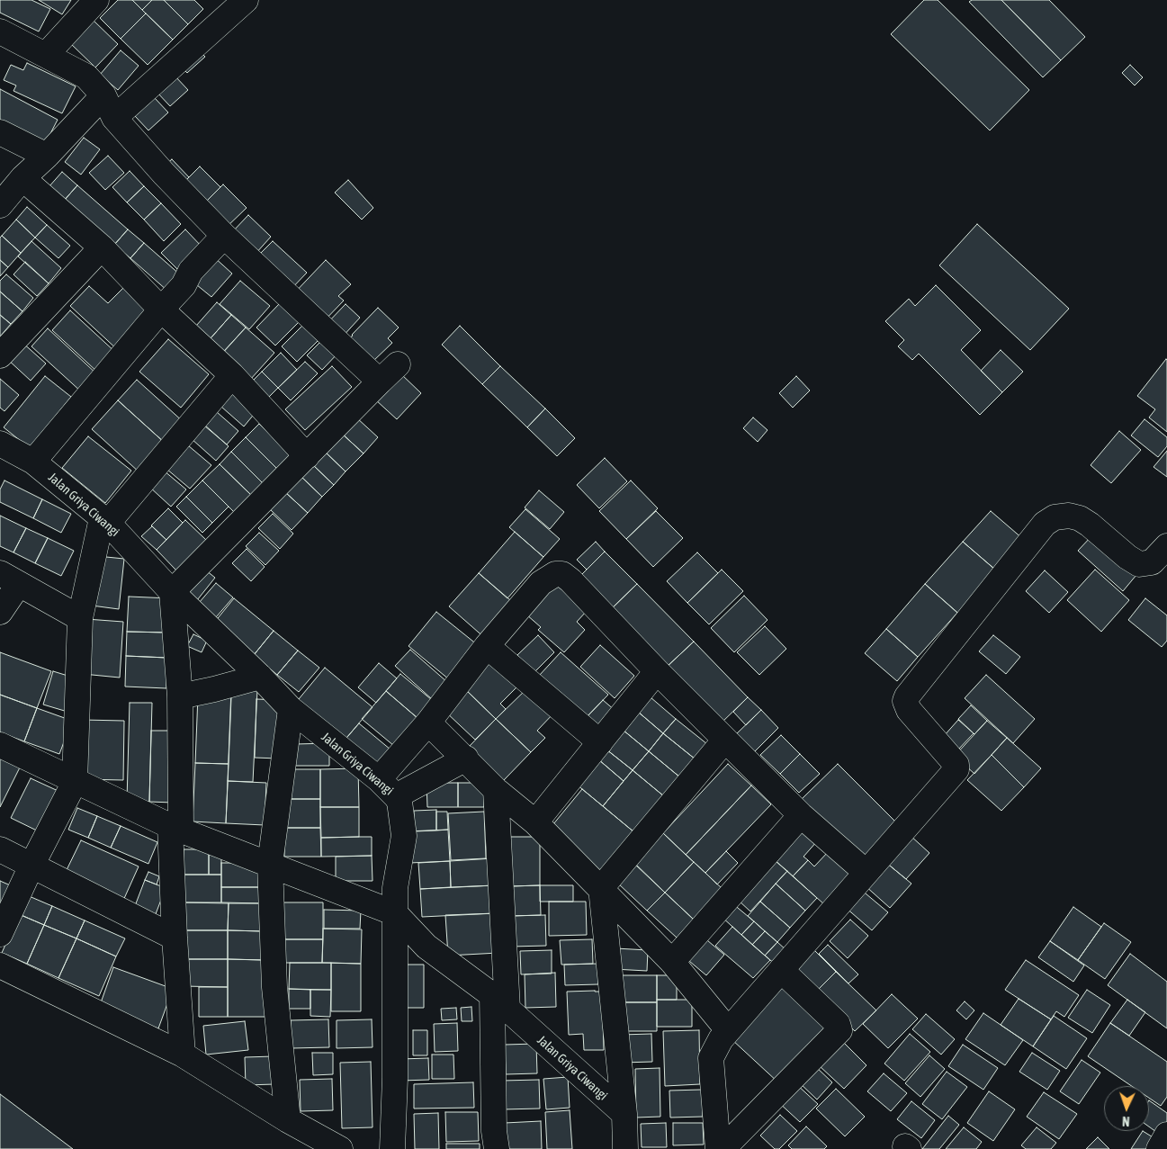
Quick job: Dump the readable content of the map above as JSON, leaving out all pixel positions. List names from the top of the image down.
{
  "streets": {
    "street": ["Jalan Griya Ciwangi"]
  },
  "north": "bottom"
}
